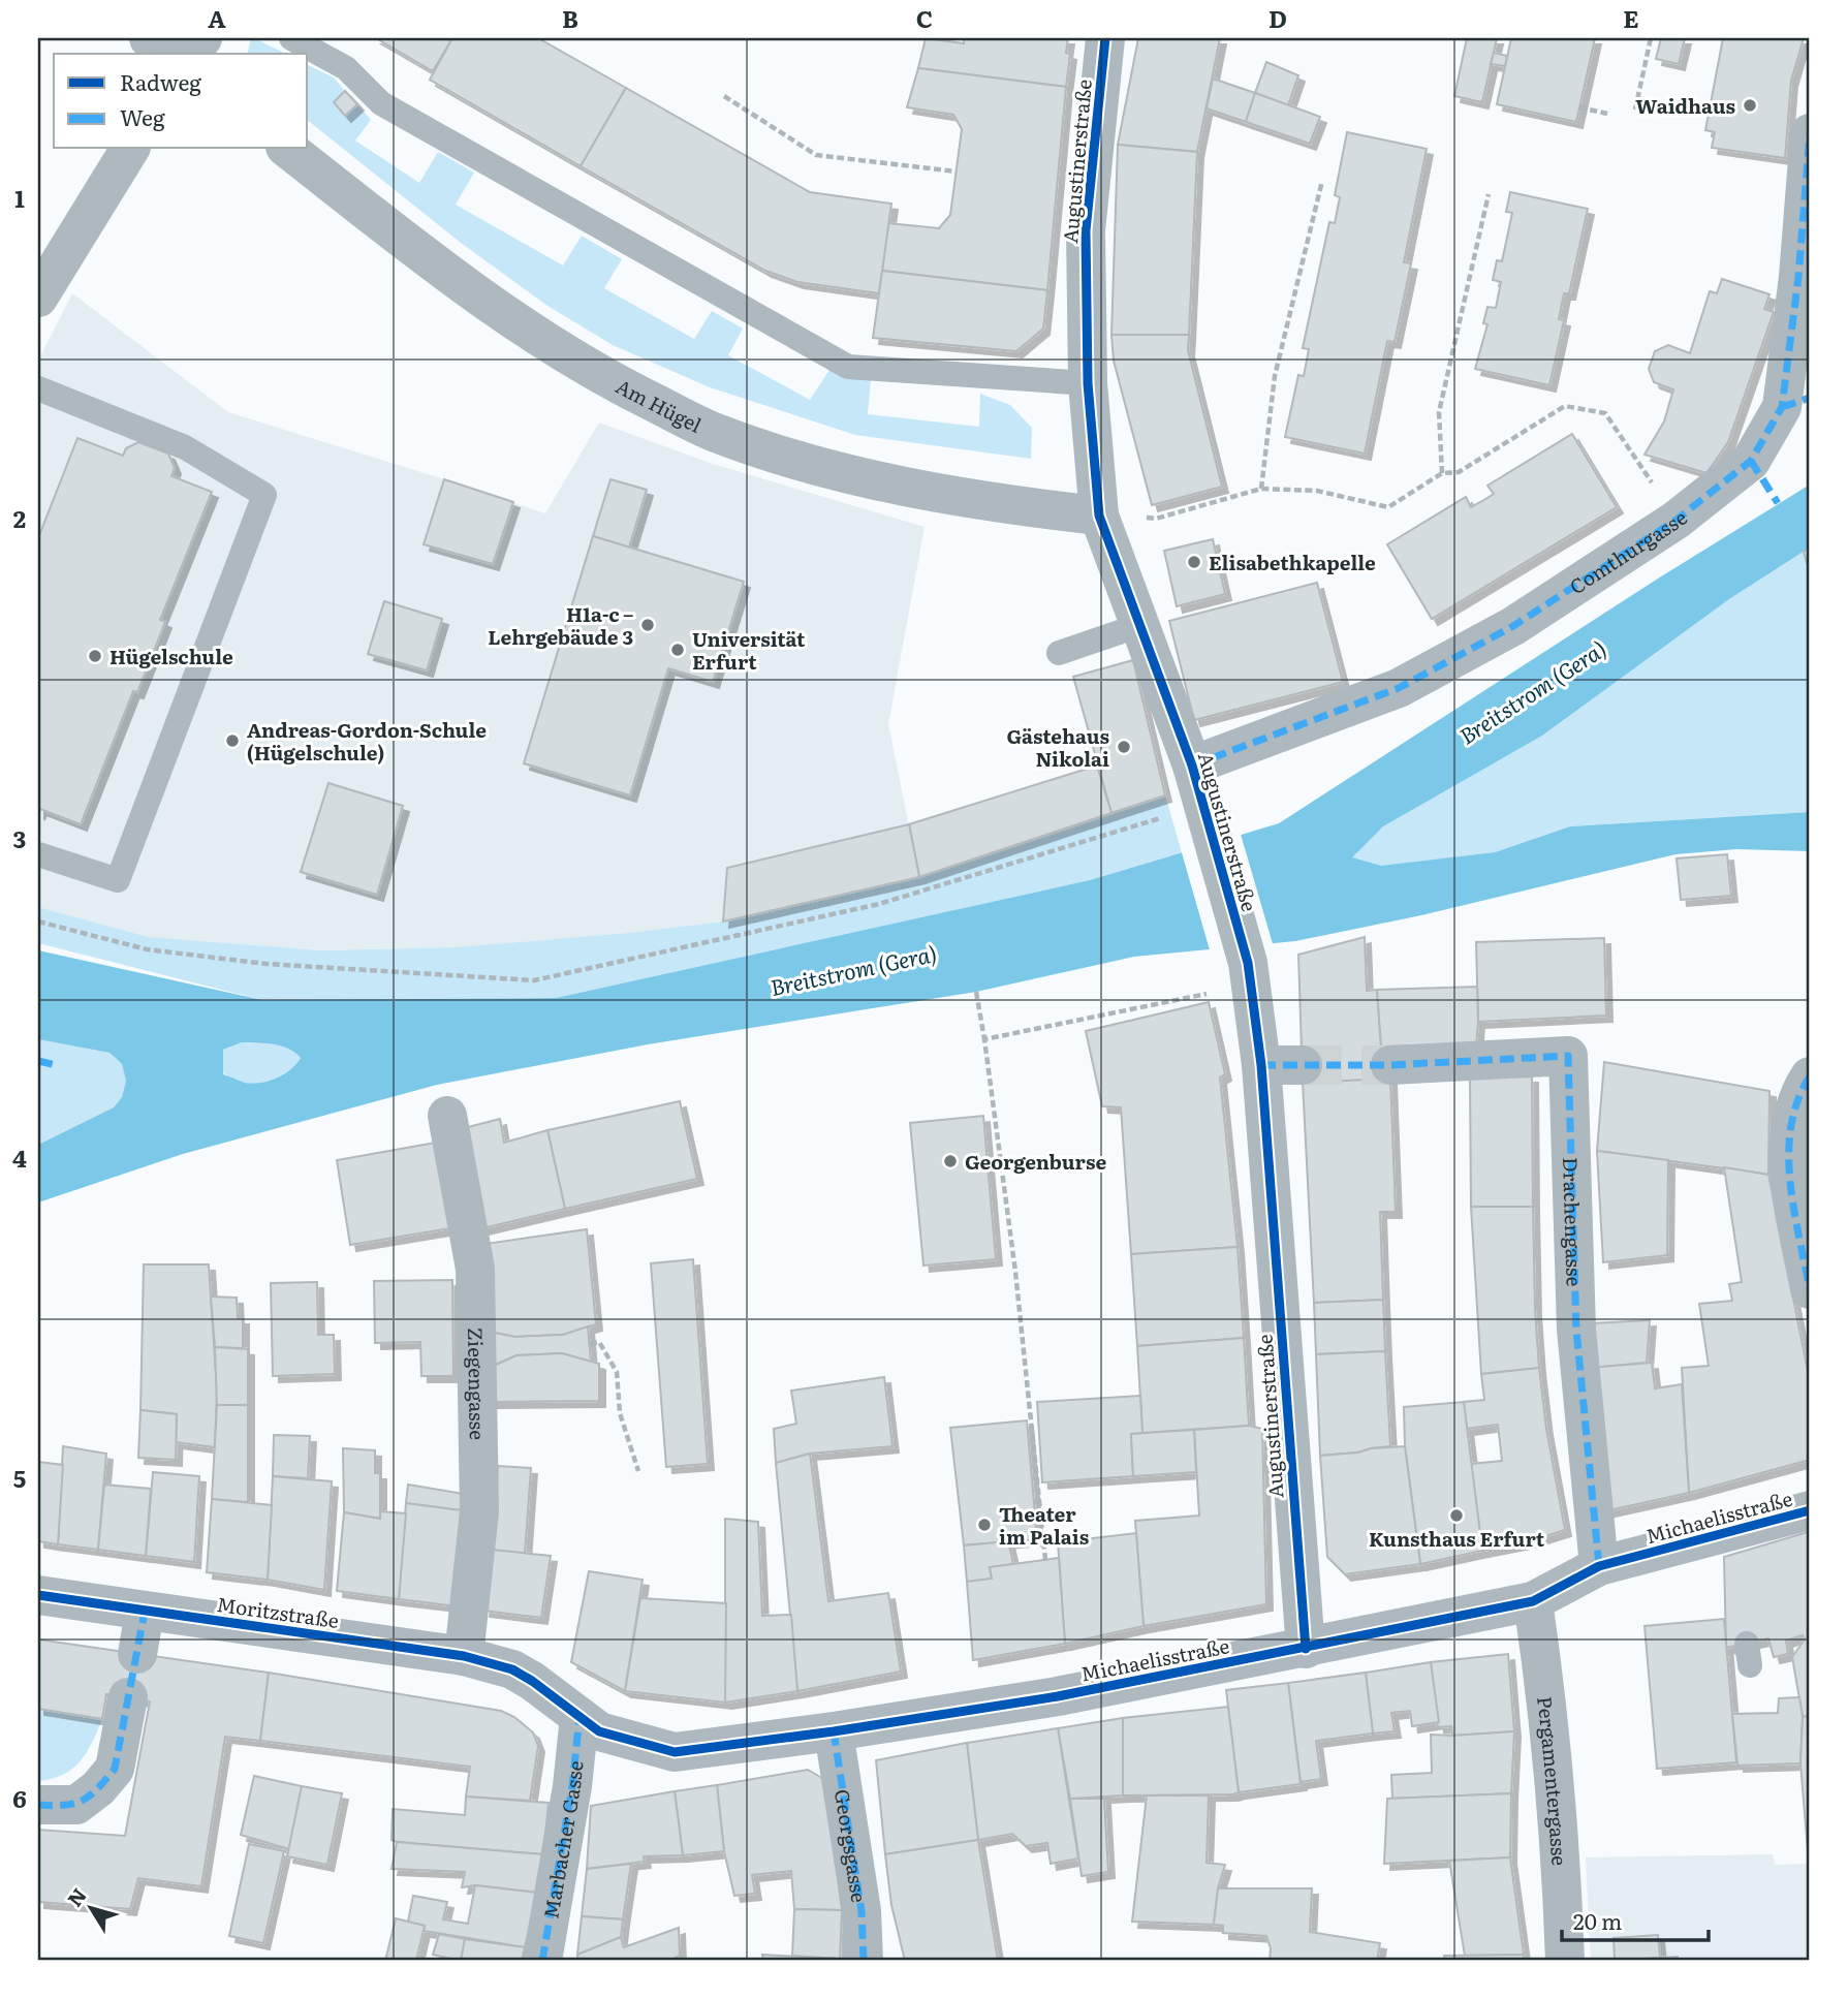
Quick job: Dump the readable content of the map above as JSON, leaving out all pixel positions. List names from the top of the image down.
{
  "streets": {
    "street": [
      "Augustinerstraße",
      "Am Hügel",
      "Comthurgasse",
      "Drachengasse",
      "Ziegengasse",
      "Michaelisstraße",
      "Moritzstraße",
      "Pergamentergasse",
      "Marbacher Gasse",
      "Georgsgasse"
    ]
  },
  "crossings": [
    ["Augustinerstraße", "Am Hügel"],
    ["Augustinerstraße", "Comthurgasse"],
    ["Augustinerstraße", "Michaelisstraße"],
    ["Drachengasse", "Michaelisstraße"],
    ["Ziegengasse", "Moritzstraße"],
    ["Michaelisstraße", "Moritzstraße"],
    ["Michaelisstraße", "Pergamentergasse"],
    ["Michaelisstraße", "Marbacher Gasse"],
    ["Michaelisstraße", "Georgsgasse"]
  ],
  "water": ["Breitstrom (Gera)"],
  "places": [
    "Waidhaus",
    "Elisabethkapelle",
    "H1a-c – Lehrgebäude 3",
    "Universität Erfurt",
    "Hügelschule",
    "Andreas-Gordon-Schule (Hügelschule)",
    "Gästehaus Nikolai",
    "Georgenburse",
    "Kunsthaus Erfurt",
    "Theater im Palais"
  ],
  "legend": ["Radweg", "Weg"],
  "scale_bar": "20 m",
  "north": "top left",
  "grid": {
    "columns": [
      "A",
      "B",
      "C",
      "D",
      "E"
    ],
    "rows": [
      "1",
      "2",
      "3",
      "4",
      "5",
      "6"
    ]
  }
}
